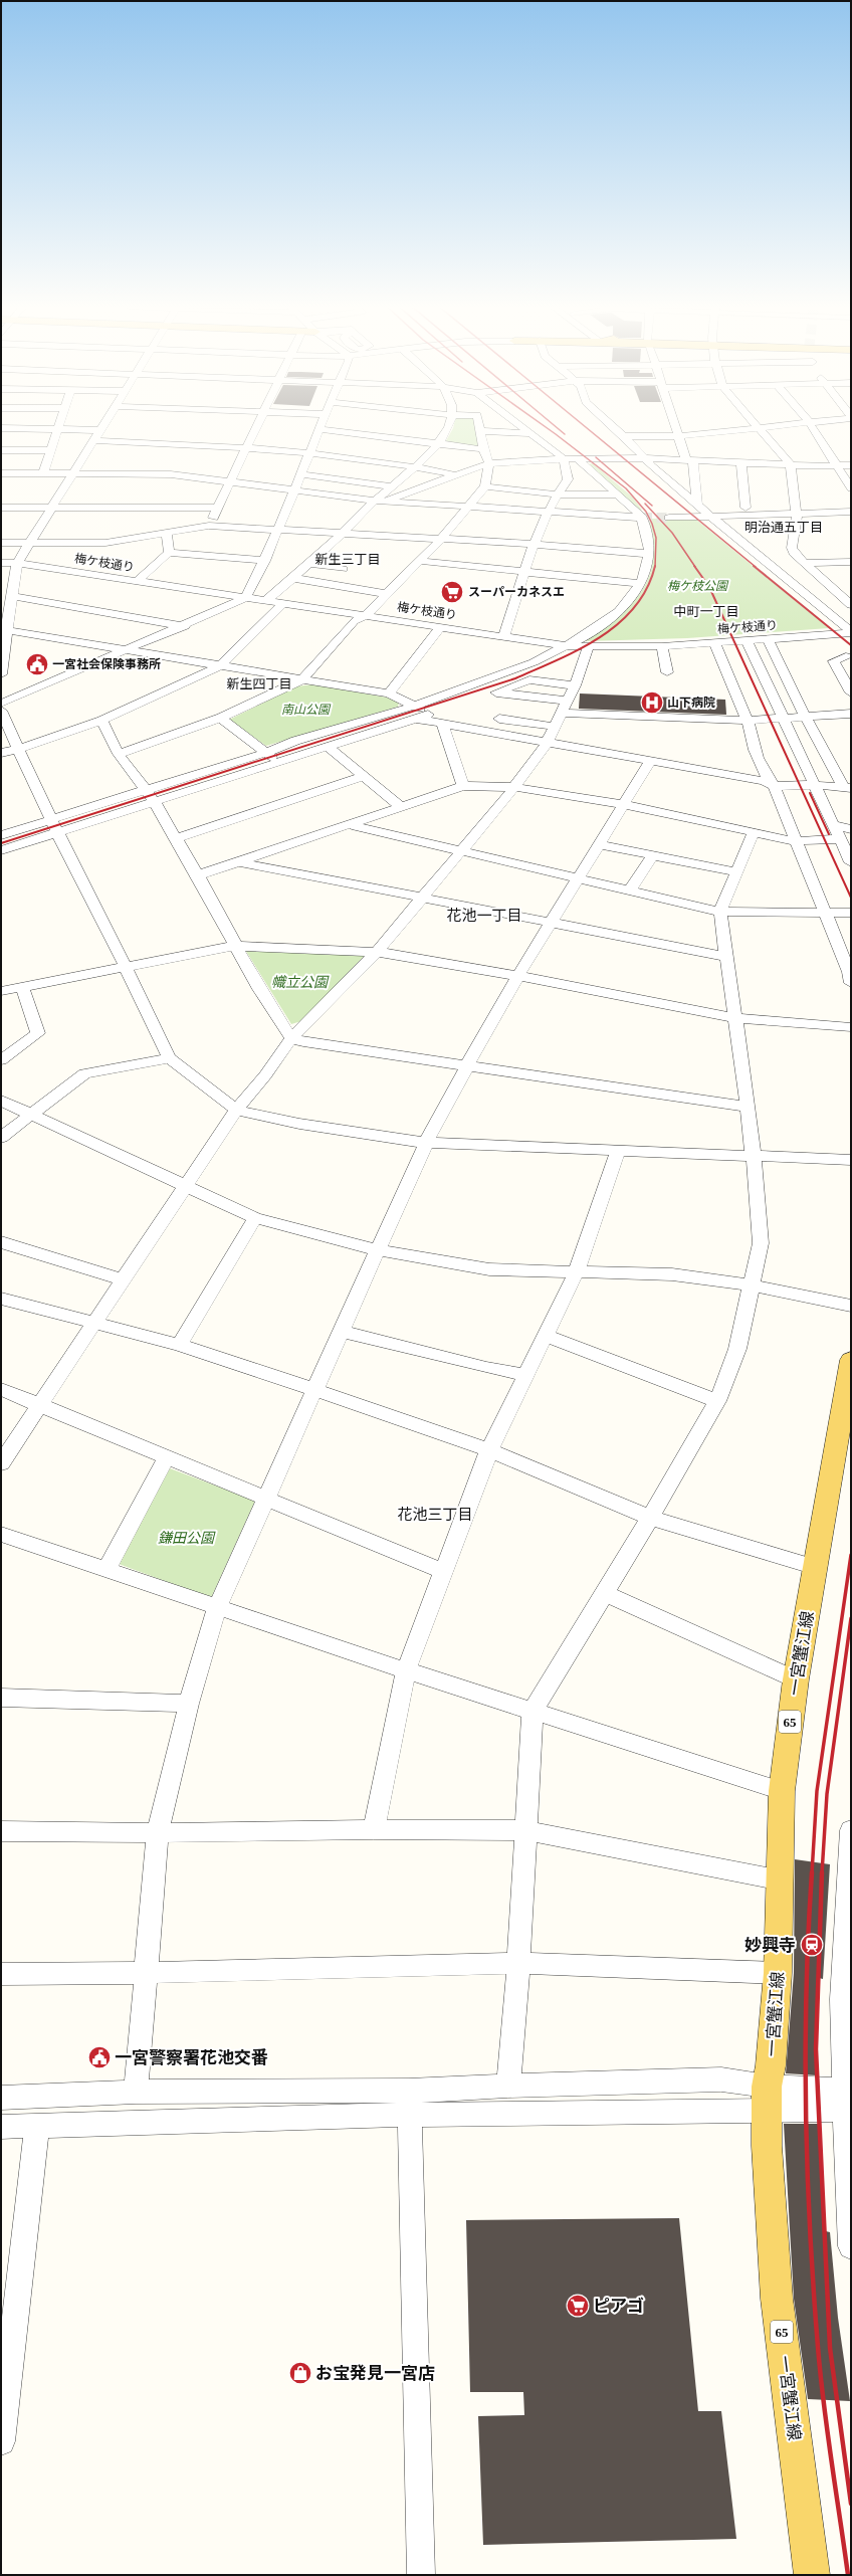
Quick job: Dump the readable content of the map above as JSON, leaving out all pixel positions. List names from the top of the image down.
{
  "streets": {
    "main road": ["一宮蟹江線", "65"],
    "street": ["梅ケ枝通り"]
  },
  "districts": [
    "明治通五丁目",
    "新生三丁目",
    "中町一丁目",
    "新生四丁目",
    "花池一丁目",
    "花池三丁目"
  ],
  "parks": [
    "梅ケ枝公園",
    "南山公園",
    "幟立公園",
    "鎌田公園"
  ],
  "places": {
    "supermarket": ["スーパーカネスエ", "ピアゴ"],
    "public building": ["一宮社会保険事務所", "一宮警察署花池交番"],
    "hospital": ["山下病院"],
    "station": ["妙興寺"],
    "shop": ["お宝発見一宮店"]
  }
}
